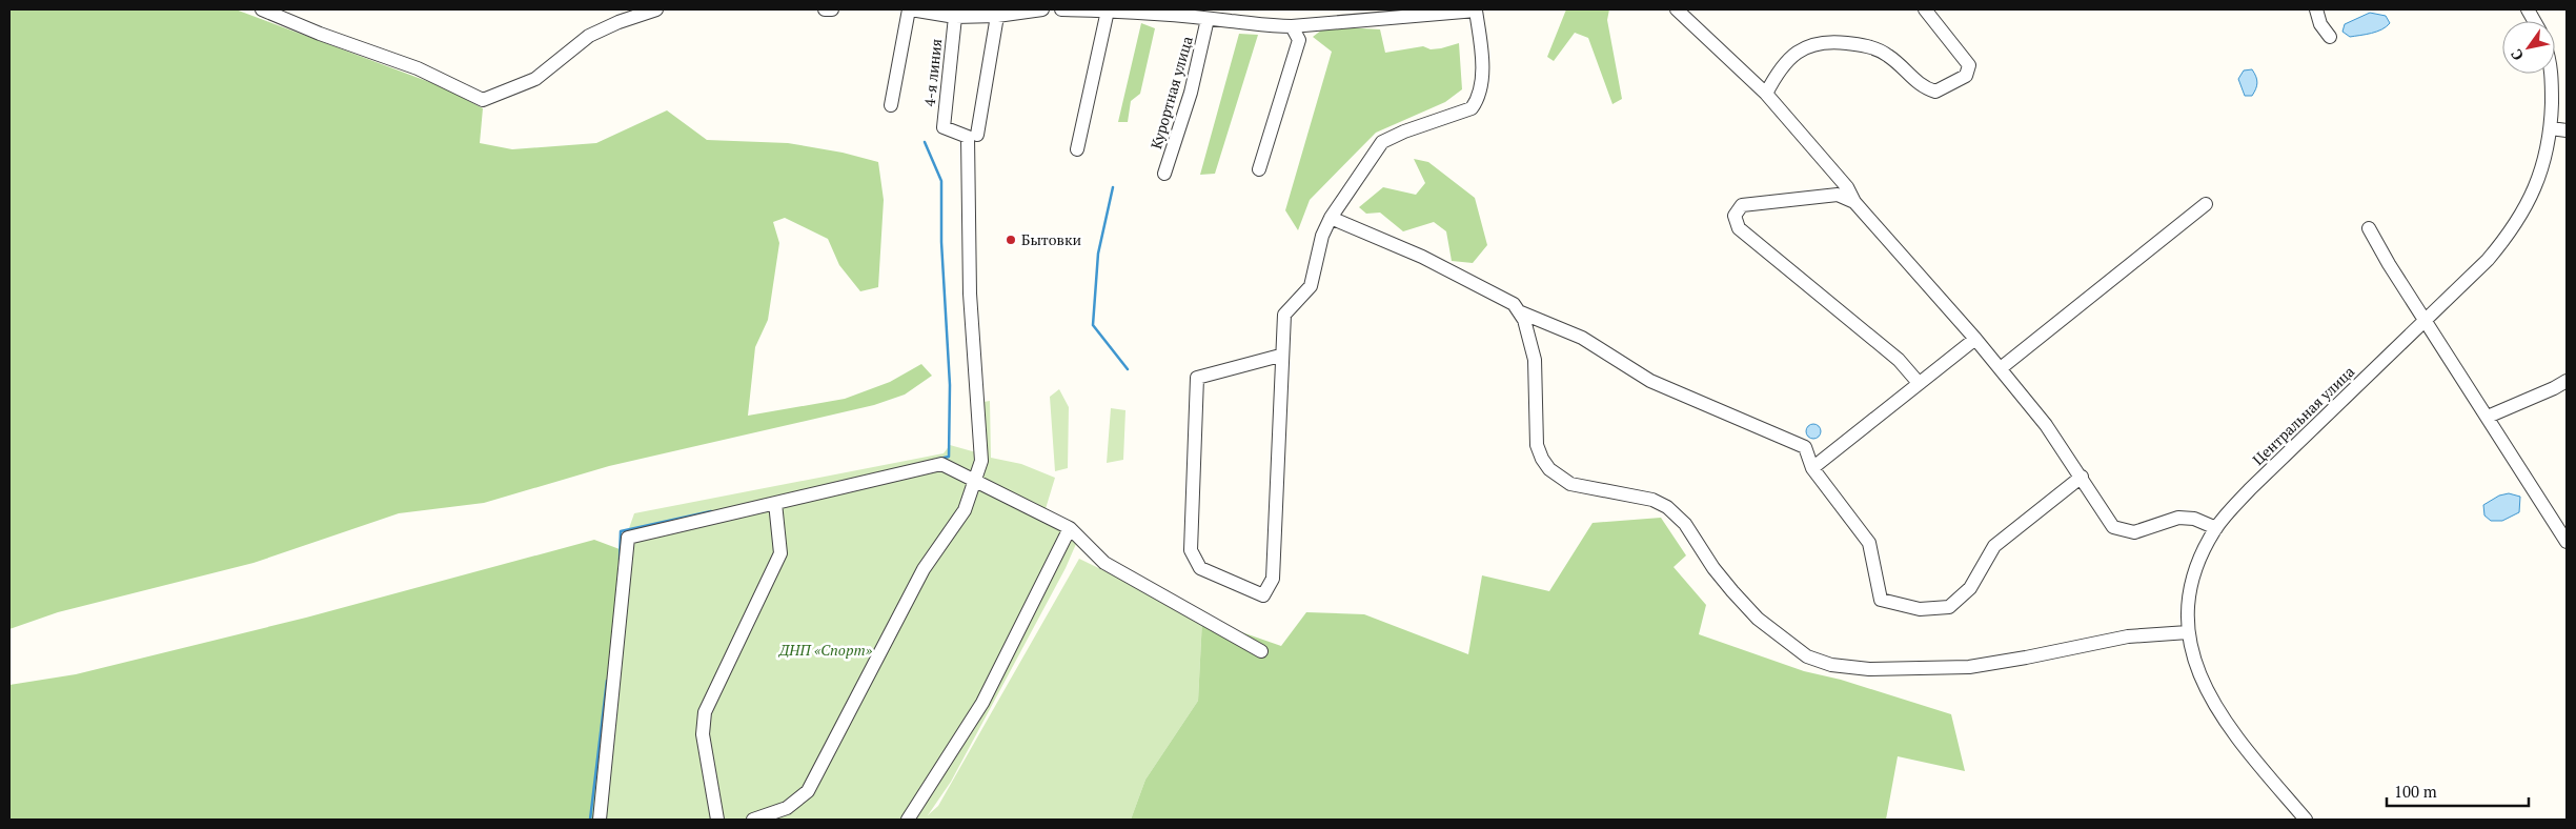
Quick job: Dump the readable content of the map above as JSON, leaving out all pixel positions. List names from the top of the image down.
{
  "streets": {
    "street": ["4-я линия", "Курортная улица", "Центральная улица"]
  },
  "parks": ["ДНП «Спорт»"],
  "places": ["Бытовки"],
  "scale_bar": "100 m",
  "north": "bottom left"
}
